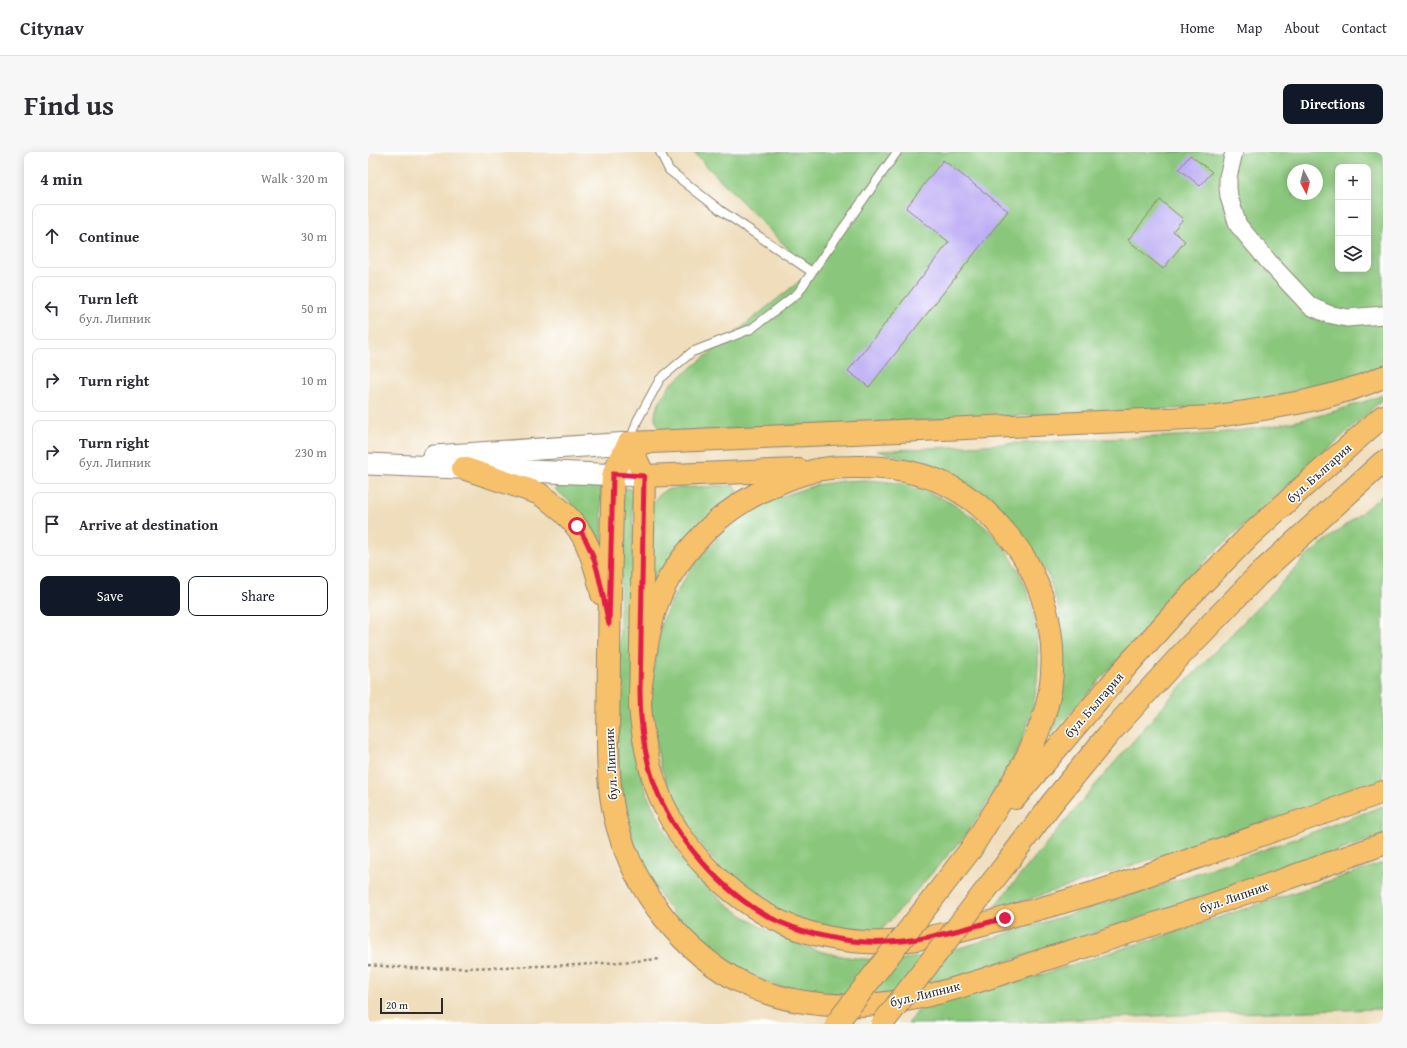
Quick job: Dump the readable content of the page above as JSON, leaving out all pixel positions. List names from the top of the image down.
{
  "streets": {
    "main road": ["бул. България", "бул. Липник"]
  },
  "scale_bar": "20 m",
  "north": "bottom",
  "page": {
    "header": "Citynav",
    "nav": [
      "Home",
      "Map",
      "About",
      "Contact"
    ],
    "title": "Find us",
    "buttons": [
      "Directions",
      ["Save", "Share"]
    ],
    "heading": ["4 min", "Walk · 320 m"],
    "map_buttons": ["+", "−"],
    "list": [
      ["Continue", "30 m"],
      ["Turn left", "бул. Липник", "50 m"],
      ["Turn right", "10 m"],
      ["Turn right", "бул. Липник", "230 m"],
      "Arrive at destination"
    ],
    "scale": "20 m"
  }
}
